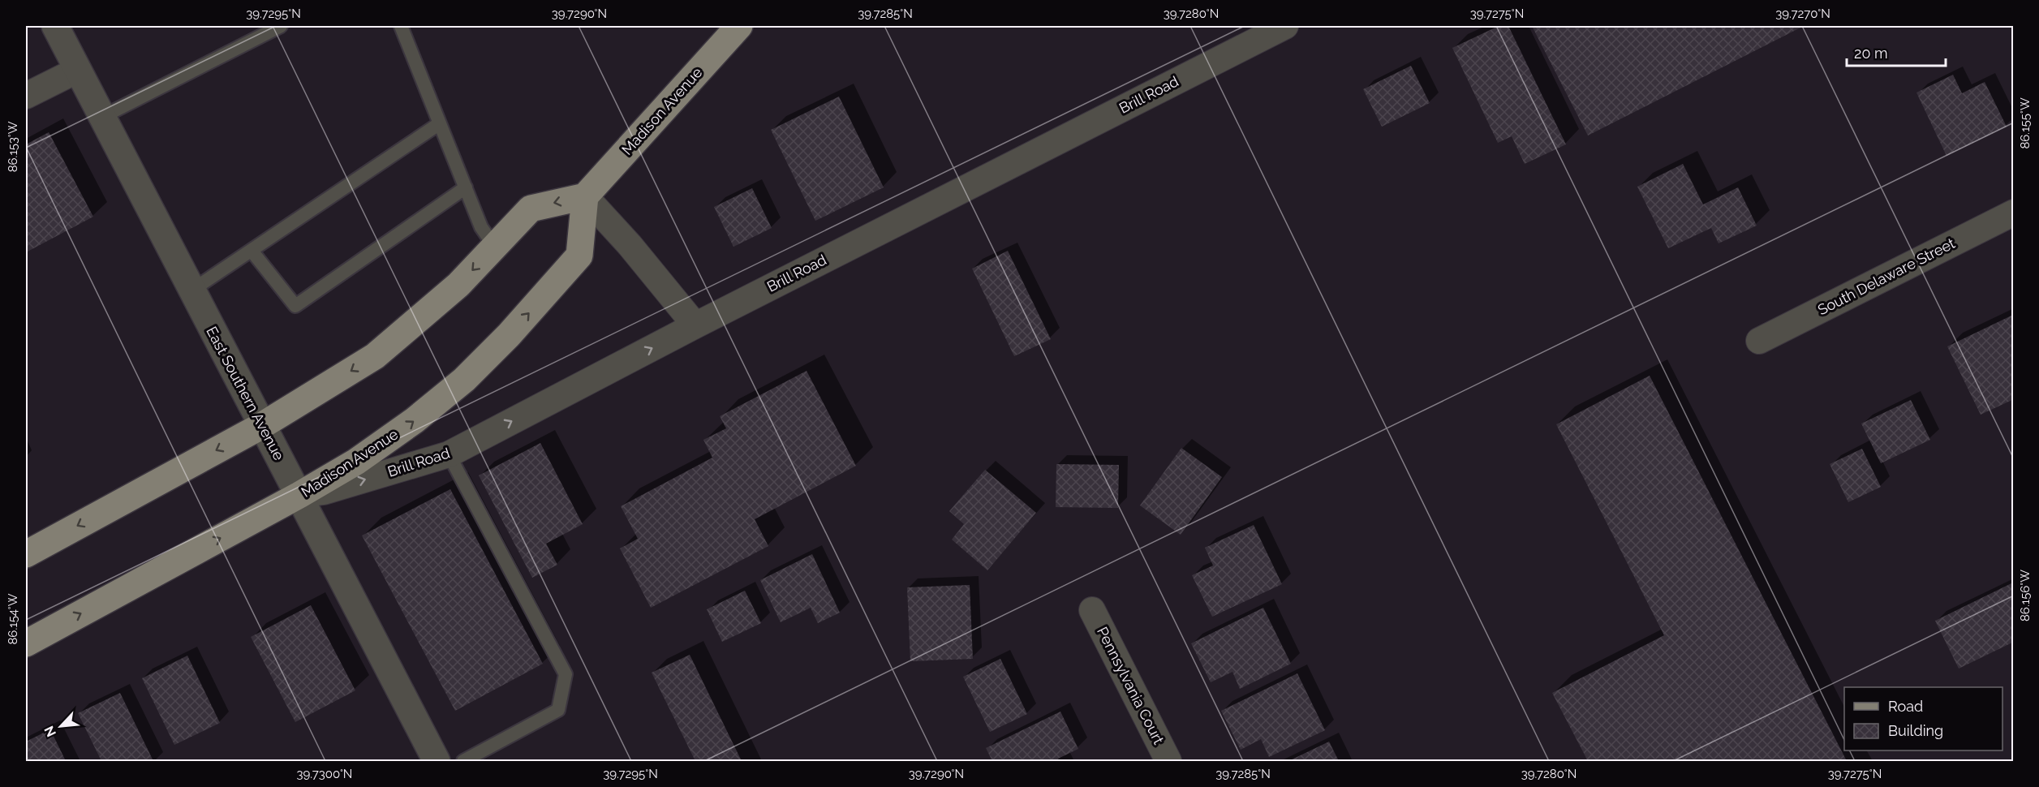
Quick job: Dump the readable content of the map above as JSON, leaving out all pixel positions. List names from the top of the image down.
{
  "streets": {
    "main road": ["Madison Avenue"],
    "street": [
      "Brill Road",
      "South Delaware Street",
      "East Southern Avenue",
      "Pennsylvania Court"
    ]
  },
  "crossings": [
    ["Brill Road", "Madison Avenue"],
    ["Brill Road", "East Southern Avenue"],
    ["Madison Avenue", "East Southern Avenue"]
  ],
  "one_way": ["Brill Road"],
  "legend": ["Road", "Building"],
  "scale_bar": "20 m",
  "north": "bottom left",
  "coordinates": [
    "39.7295°N",
    "39.7290°N",
    "39.7285°N",
    "39.7280°N",
    "39.7275°N",
    "39.7270°N",
    "86.155°W",
    "86.153°W",
    "86.156°W",
    "86.154°W",
    "39.7300°N"
  ]
}
